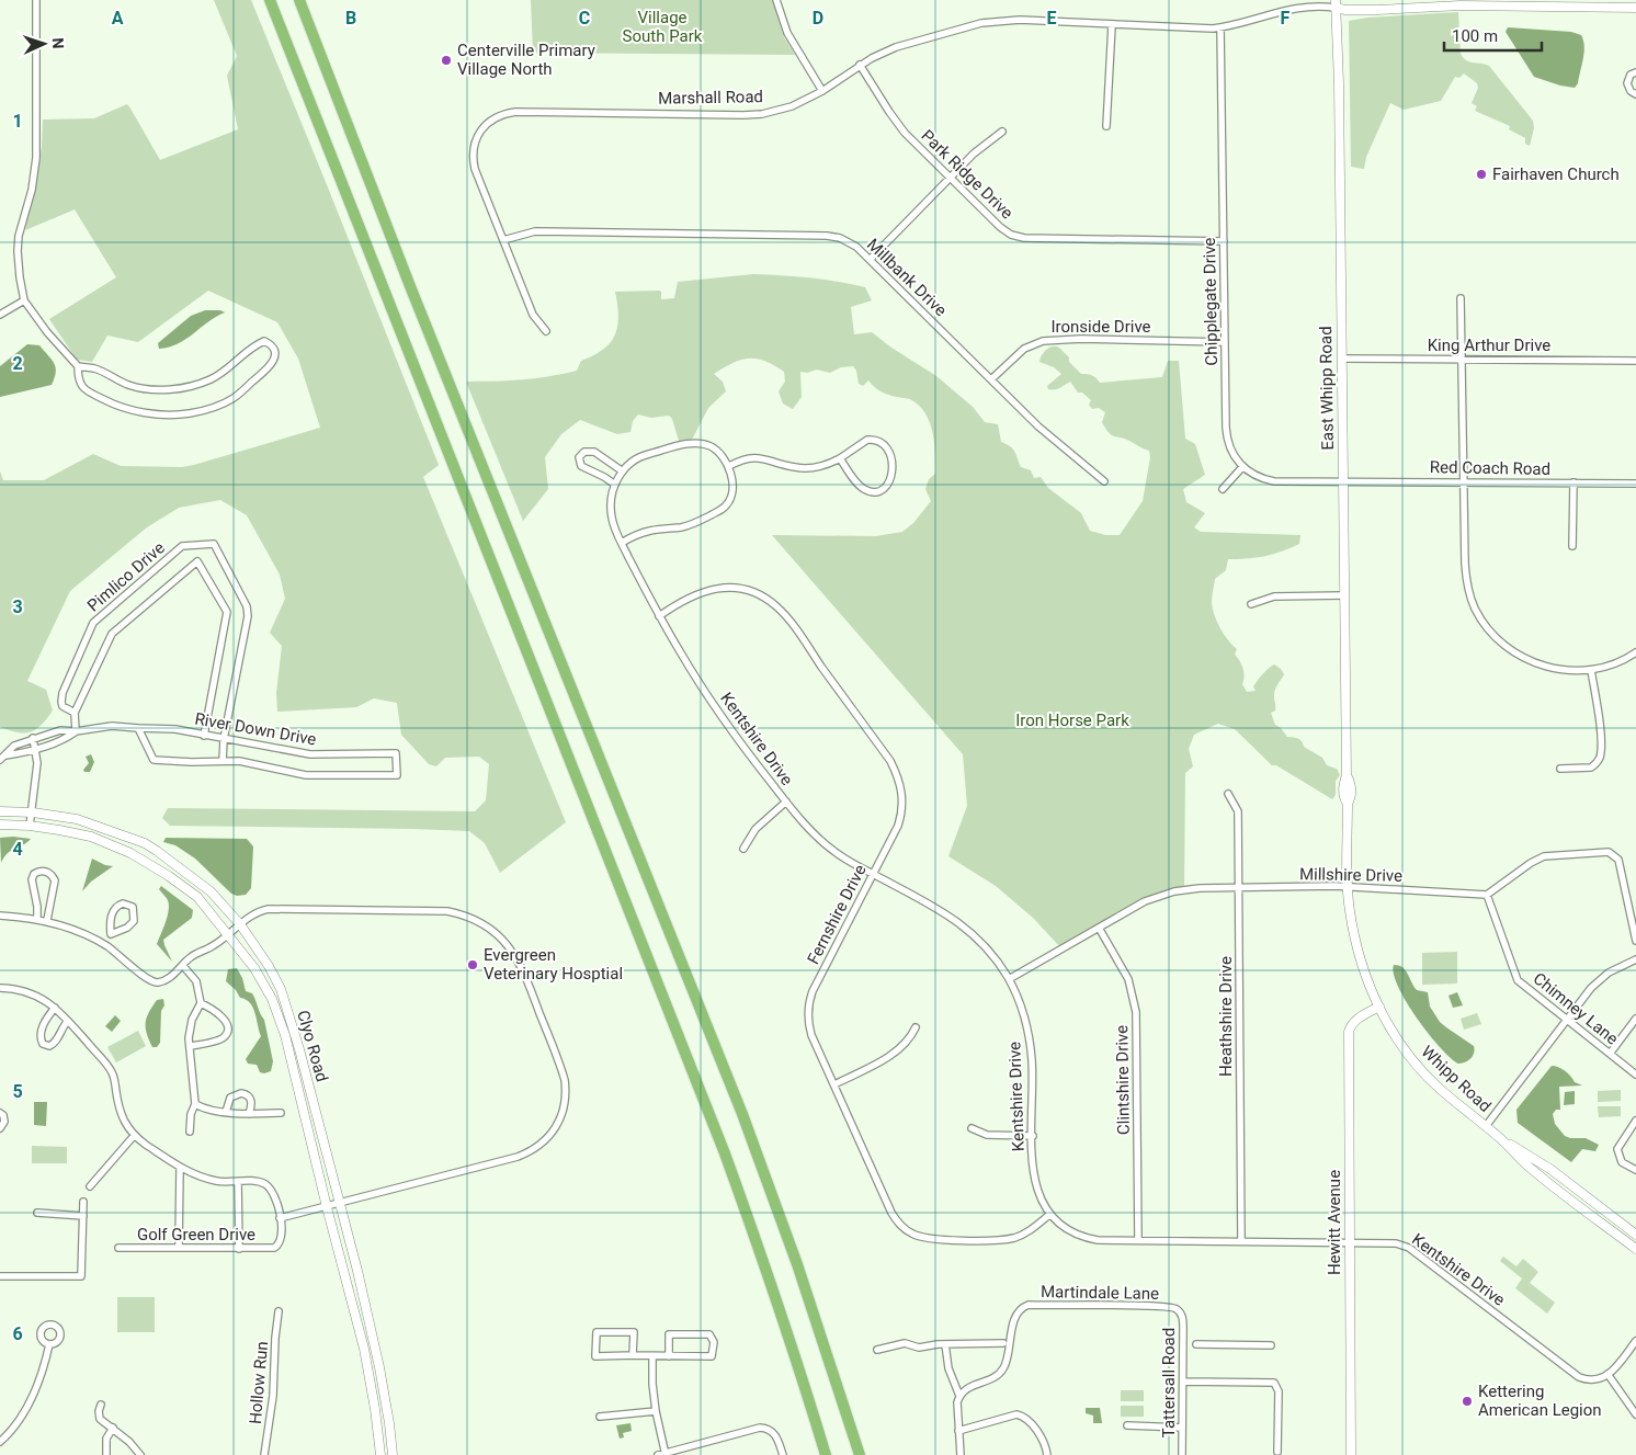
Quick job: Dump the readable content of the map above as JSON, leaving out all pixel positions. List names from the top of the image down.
{
  "streets": {
    "street": [
      "Marshall Road",
      "Park Ridge Drive",
      "Millbank Drive",
      "Chipplegate Drive",
      "Ironside Drive",
      "King Arthur Drive",
      "East Whipp Road",
      "Red Coach Road",
      "Pimlico Drive",
      "River Down Drive",
      "Kentshire Drive",
      "Millshire Drive",
      "Fernshire Drive",
      "Chimney Lane",
      "Heathshire Drive",
      "Clyo Road",
      "Whipp Road",
      "Clintshire Drive",
      "Hewitt Avenue",
      "Golf Green Drive",
      "Martindale Lane",
      "Hollow Run",
      "Tattersall Road"
    ]
  },
  "crossings": [
    ["Marshall Road", "Park Ridge Drive"],
    ["Marshall Road", "Millbank Drive"],
    ["Marshall Road", "Chipplegate Drive"],
    ["Marshall Road", "East Whipp Road"],
    ["Park Ridge Drive", "Chipplegate Drive"],
    ["Millbank Drive", "Ironside Drive"],
    ["Chipplegate Drive", "Ironside Drive"],
    ["King Arthur Drive", "East Whipp Road"],
    ["East Whipp Road", "Red Coach Road"],
    ["East Whipp Road", "Millshire Drive"],
    ["East Whipp Road", "Whipp Road"],
    ["East Whipp Road", "Hewitt Avenue"],
    ["Pimlico Drive", "River Down Drive"],
    ["Kentshire Drive", "Millshire Drive"],
    ["Kentshire Drive", "Fernshire Drive"],
    ["Kentshire Drive", "Heathshire Drive"],
    ["Kentshire Drive", "Clintshire Drive"],
    ["Kentshire Drive", "Hewitt Avenue"],
    ["Millshire Drive", "Chimney Lane"],
    ["Millshire Drive", "Heathshire Drive"],
    ["Millshire Drive", "Clintshire Drive"],
    ["Whipp Road", "Hewitt Avenue"],
    ["Martindale Lane", "Tattersall Road"]
  ],
  "parks": ["Village South Park", "Iron Horse Park"],
  "places": [
    "Centerville Primary Village North",
    "Fairhaven Church",
    "Evergreen Veterinary Hosptial",
    "Kettering American Legion"
  ],
  "scale_bar": "100 m",
  "north": "right",
  "grid": {
    "columns": [
      "A",
      "B",
      "C",
      "D",
      "E",
      "F"
    ],
    "rows": [
      "1",
      "2",
      "3",
      "4",
      "5",
      "6"
    ]
  }
}
